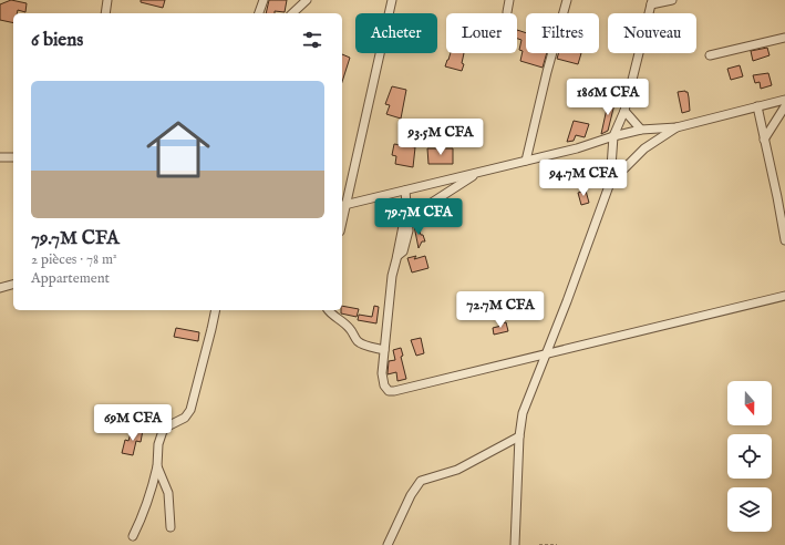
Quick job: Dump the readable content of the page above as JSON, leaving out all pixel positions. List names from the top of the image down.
{
  "north": "bottom",
  "page": {
    "chip": [
      "Acheter",
      "Louer",
      "Filtres",
      "Nouveau"
    ],
    "heading": "6 biens",
    "list": [
      {
        "name": "79.7M CFA",
        "note": "2 pièces · 78 m² · Appartement"
      }
    ],
    "price": [
      "186M CFA",
      "93.5M CFA",
      "94.7M CFA",
      "79.7M CFA",
      "72.7M CFA",
      "69M CFA"
    ]
  }
}
